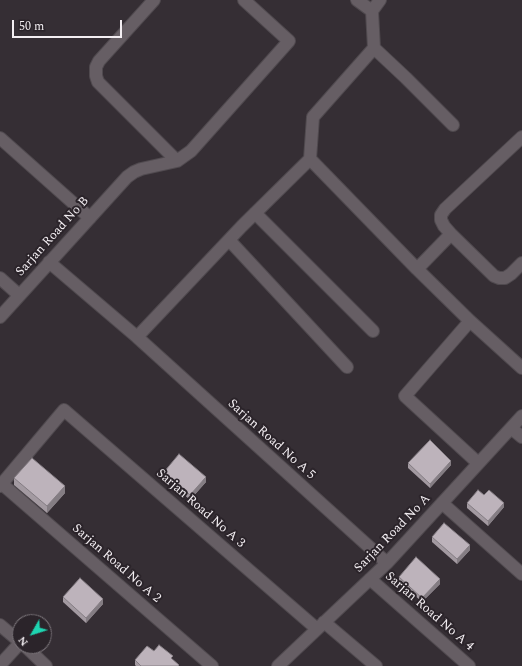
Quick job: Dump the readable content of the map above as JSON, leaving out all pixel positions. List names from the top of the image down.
{
  "streets": {
    "street": [
      "Sarjan Road No B",
      "Sarjan Road No A 5",
      "Sarjan Road No A 3",
      "Sarjan Road No A",
      "Sarjan Road No A 2",
      "Sarjan Road No A 4"
    ]
  },
  "crossings": [
    ["Sarjan Road No B", "Sarjan Road No A 5"],
    ["Sarjan Road No A 5", "Sarjan Road No A"],
    ["Sarjan Road No A 3", "Sarjan Road No A"],
    ["Sarjan Road No A 3", "Sarjan Road No A 2"],
    ["Sarjan Road No A", "Sarjan Road No A 4"]
  ],
  "scale_bar": "50 m",
  "north": "bottom left"
}
